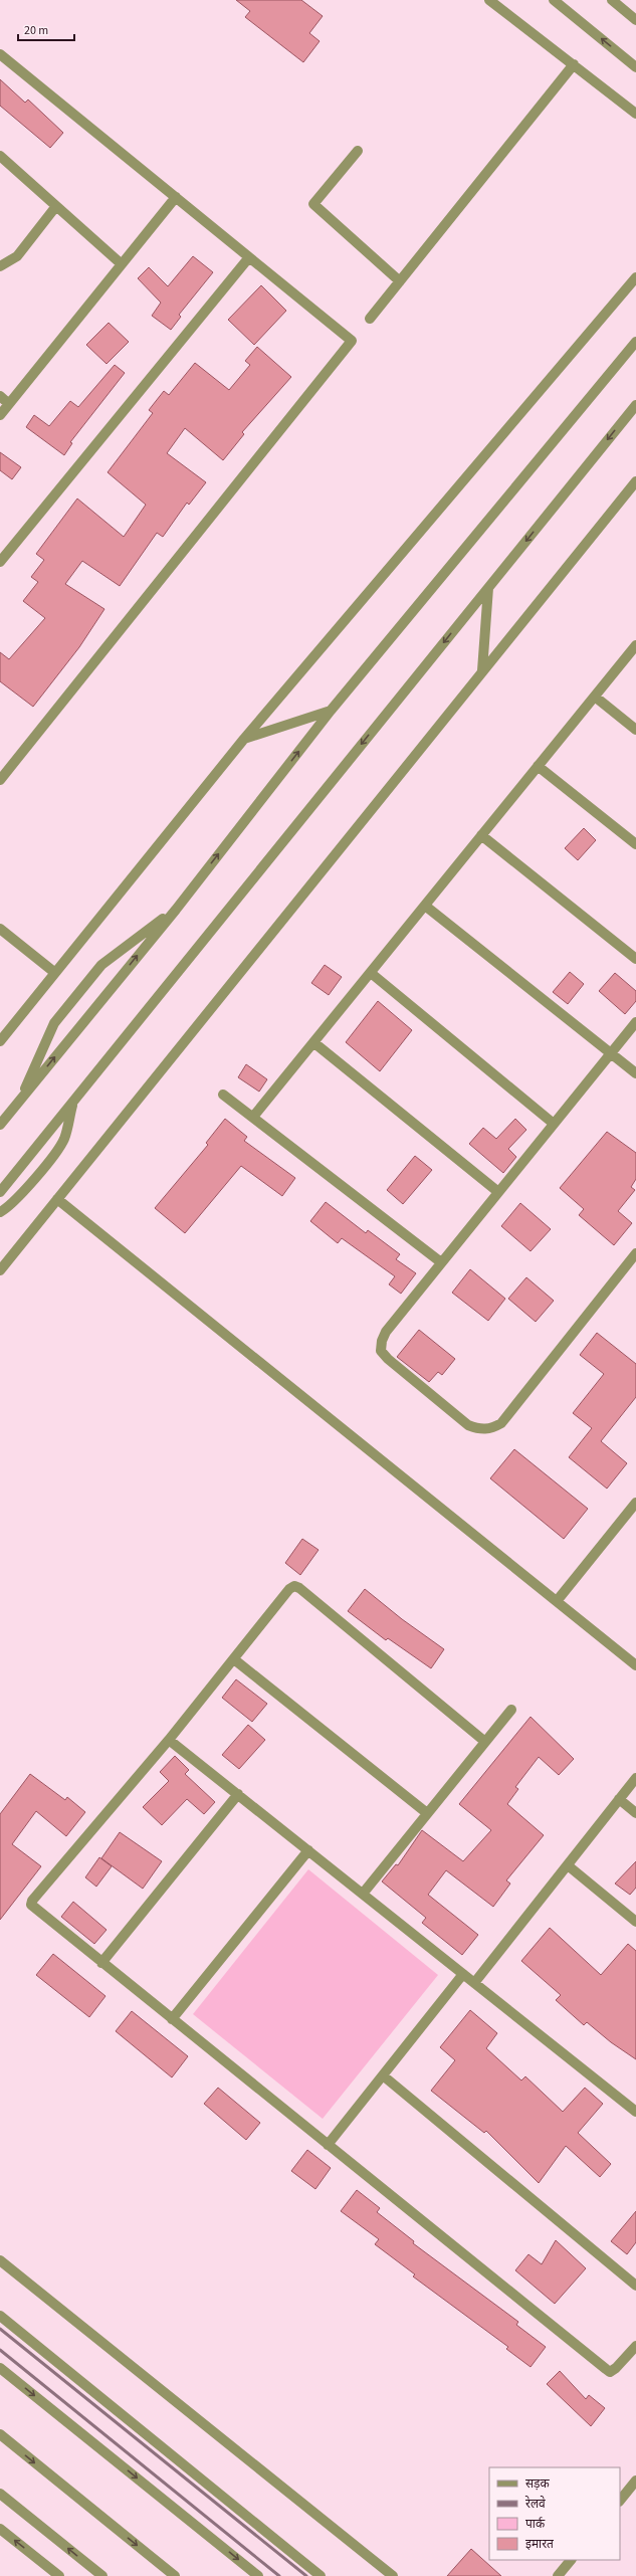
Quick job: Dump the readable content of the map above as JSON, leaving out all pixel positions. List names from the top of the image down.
{
  "legend": [
    "सड़क",
    "रेलवे",
    "पार्क",
    "इमारत"
  ],
  "scale_bar": "20 m"
}
